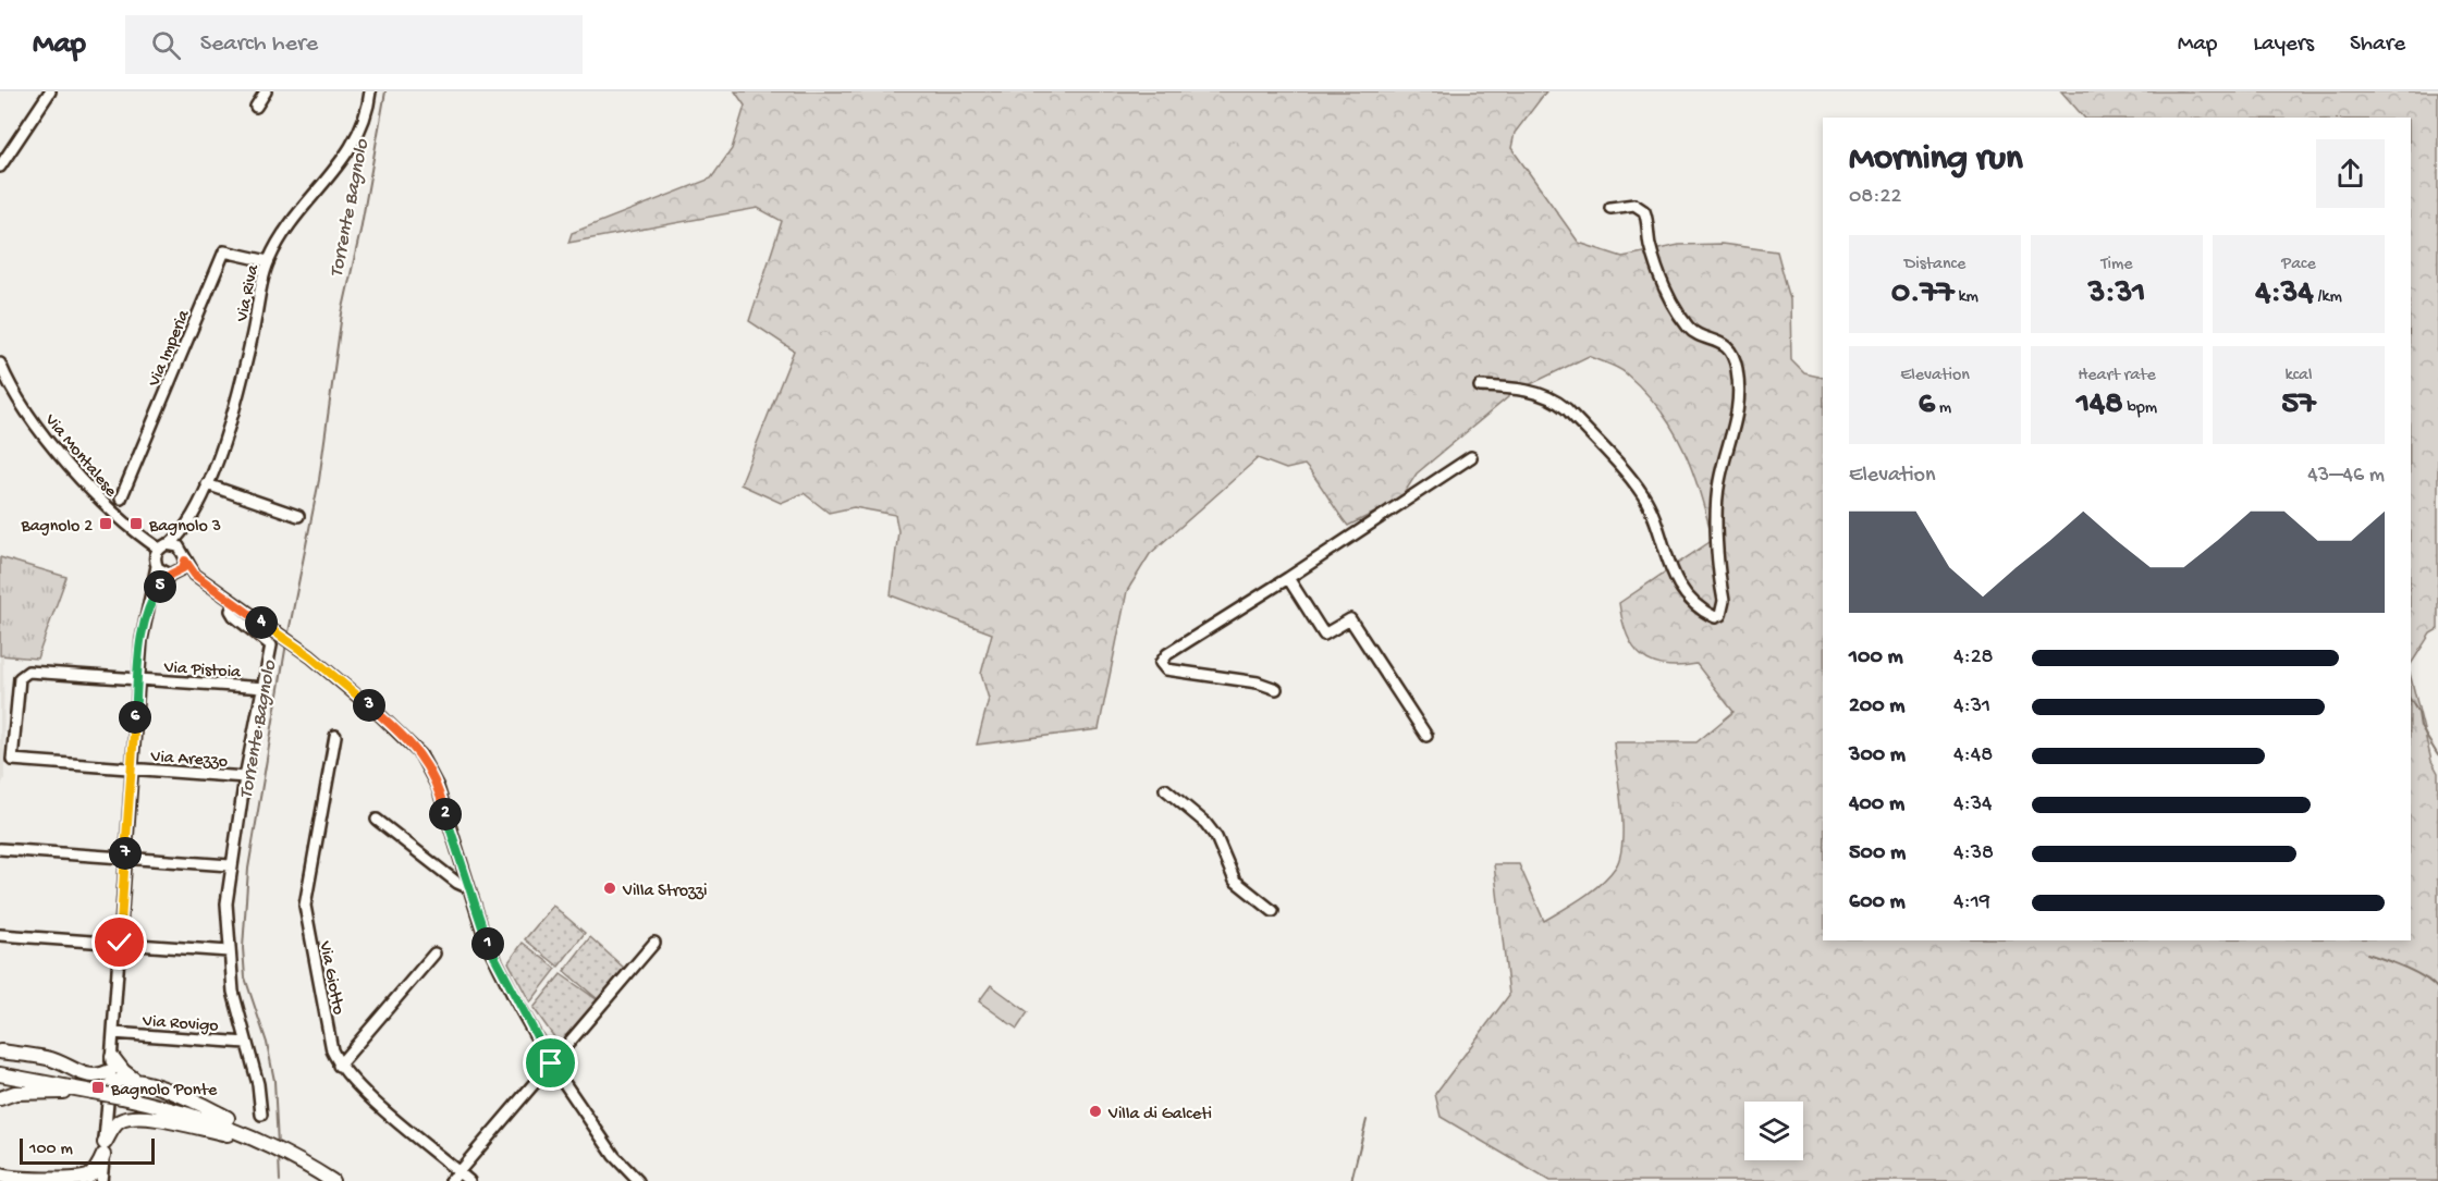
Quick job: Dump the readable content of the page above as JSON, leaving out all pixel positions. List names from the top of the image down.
{
  "streets": {
    "street": [
      "Via Riva",
      "Via Imperia",
      "Via Montalese",
      "Via Pistoia",
      "Via Arezzo",
      "Via Giotto",
      "Via Rovigo"
    ]
  },
  "crossings": [
    ["Via Riva", "Via Imperia"],
    ["Via Riva", "Via Montalese"],
    ["Via Pistoia", "Via Arezzo"]
  ],
  "water": ["Torrente Bagnolo"],
  "places": {
    "transit": ["Bagnolo 2", "Bagnolo 3", "Bagnolo Ponte"],
    "other": ["Villa Strozzi", "Villa di Galceti"]
  },
  "scale_bar": "100 m",
  "page": {
    "header": "Map",
    "search": "Search here",
    "nav": ["Map", "Layers", "Share"],
    "heading": ["Morning run", "08:22"],
    "stats": [
      ["Distance", "0.77 km"],
      ["Time", "3:31"],
      ["Pace", "4:34 /km"],
      ["Elevation", "6 m"],
      ["Heart rate", "148 bpm"],
      ["kcal", "57"]
    ],
    "chart": ["Elevation", "43–46 m"],
    "pins": [
      "5",
      "4",
      "3",
      "6",
      "2",
      "7",
      "1"
    ],
    "list": [
      {
        "name": "100 m",
        "note": "4:28"
      },
      {
        "name": "200 m",
        "note": "4:31"
      },
      {
        "name": "300 m",
        "note": "4:48"
      },
      {
        "name": "400 m",
        "note": "4:34"
      },
      {
        "name": "500 m",
        "note": "4:38"
      },
      {
        "name": "600 m",
        "note": "4:19"
      }
    ],
    "scale": "100 m"
  }
}
